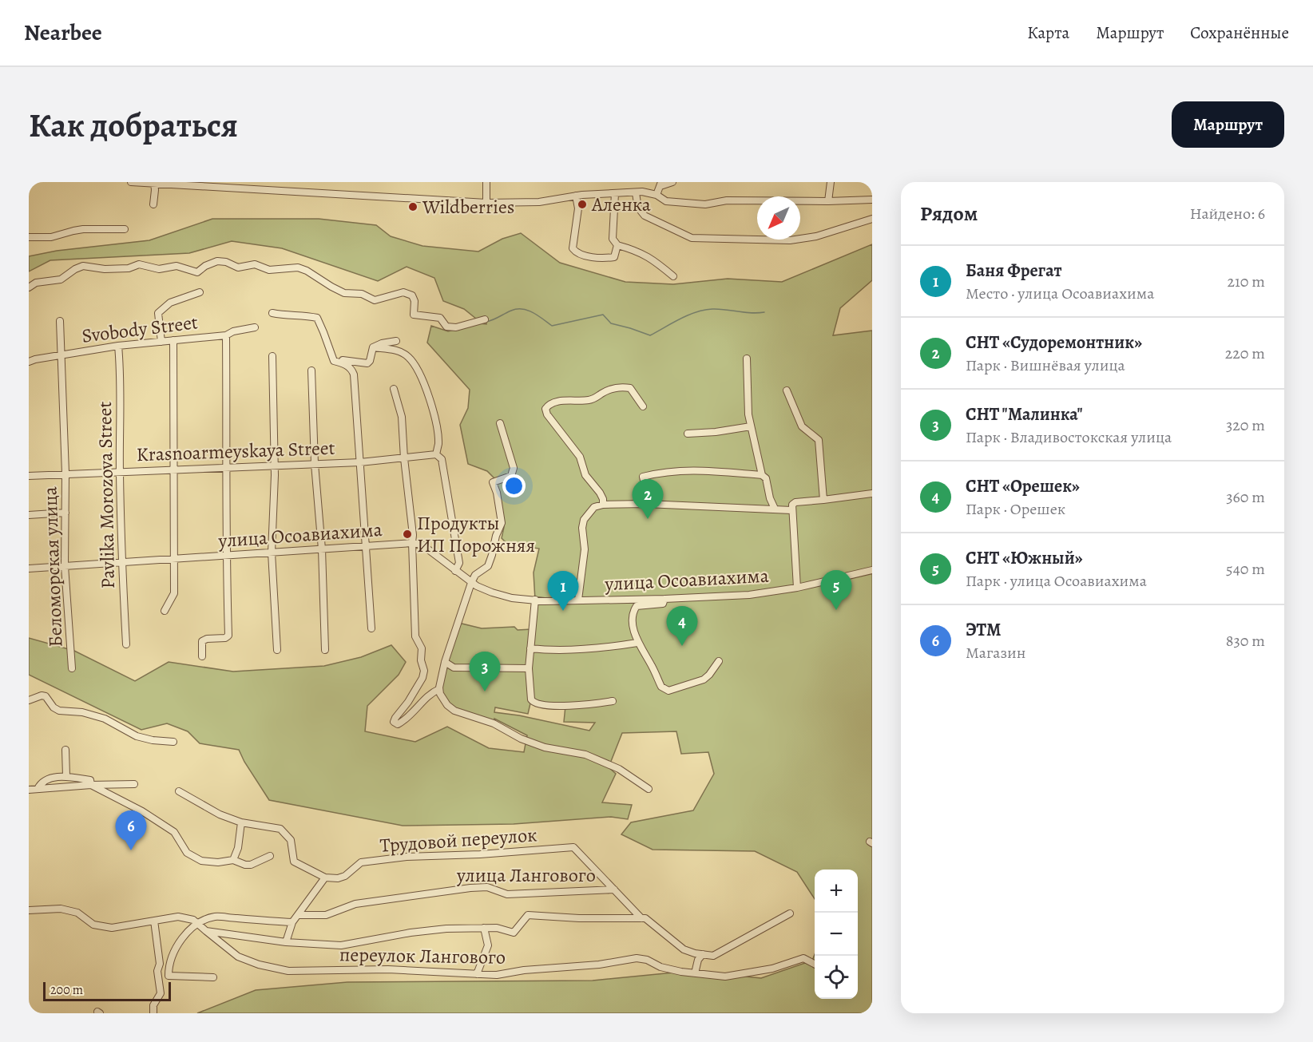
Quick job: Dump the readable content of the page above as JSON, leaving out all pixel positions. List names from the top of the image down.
{
  "streets": {
    "street": [
      "Svobody Street",
      "Krasnoarmeyskaya Street",
      "Pavlika Morozova Street",
      "улица Осоавиахима",
      "Беломорская улица",
      "Трудовой переулок",
      "улица Лангового",
      "переулок Лангового"
    ]
  },
  "crossings": [
    ["Svobody Street", "Pavlika Morozova Street"],
    ["Svobody Street", "Беломорская улица"],
    ["Krasnoarmeyskaya Street", "Pavlika Morozova Street"],
    ["Krasnoarmeyskaya Street", "Беломорская улица"],
    ["Pavlika Morozova Street", "улица Осоавиахима"],
    ["улица Осоавиахима", "Беломорская улица"],
    ["Трудовой переулок", "улица Лангового"]
  ],
  "places": ["Аленка", "Wildberries", "Продукты ИП Порожняя"],
  "scale_bar": "200 m",
  "north": "bottom left",
  "page": {
    "header": "Nearbee",
    "nav": ["Карта", "Маршрут", "Сохранённые"],
    "buttons": "Маршрут",
    "title": "Как добраться",
    "heading": ["Рядом", "Найдено: 6"],
    "list": [
      {
        "mark": "1",
        "name": "Баня Фрегат",
        "note": "Место · улица Осоавиахима",
        "value": "210 m"
      },
      {
        "mark": "2",
        "name": "СНТ «Судоремонтник»",
        "note": "Парк · Вишнёвая улица",
        "value": "220 m"
      },
      {
        "mark": "3",
        "name": "СНТ \"Малинка\"",
        "note": "Парк · Владивостокская улица",
        "value": "320 m"
      },
      {
        "mark": "4",
        "name": "СНТ «Орешек»",
        "note": "Парк · Орешек",
        "value": "360 m"
      },
      {
        "mark": "5",
        "name": "СНТ «Южный»",
        "note": "Парк · улица Осоавиахима",
        "value": "540 m"
      },
      {
        "mark": "6",
        "name": "ЭТМ",
        "note": "Магазин",
        "value": "830 m"
      }
    ],
    "pins": [
      "2",
      "5",
      "1",
      "4",
      "3",
      "6"
    ],
    "map_buttons": ["+", "−"],
    "scale": "200 m"
  }
}
